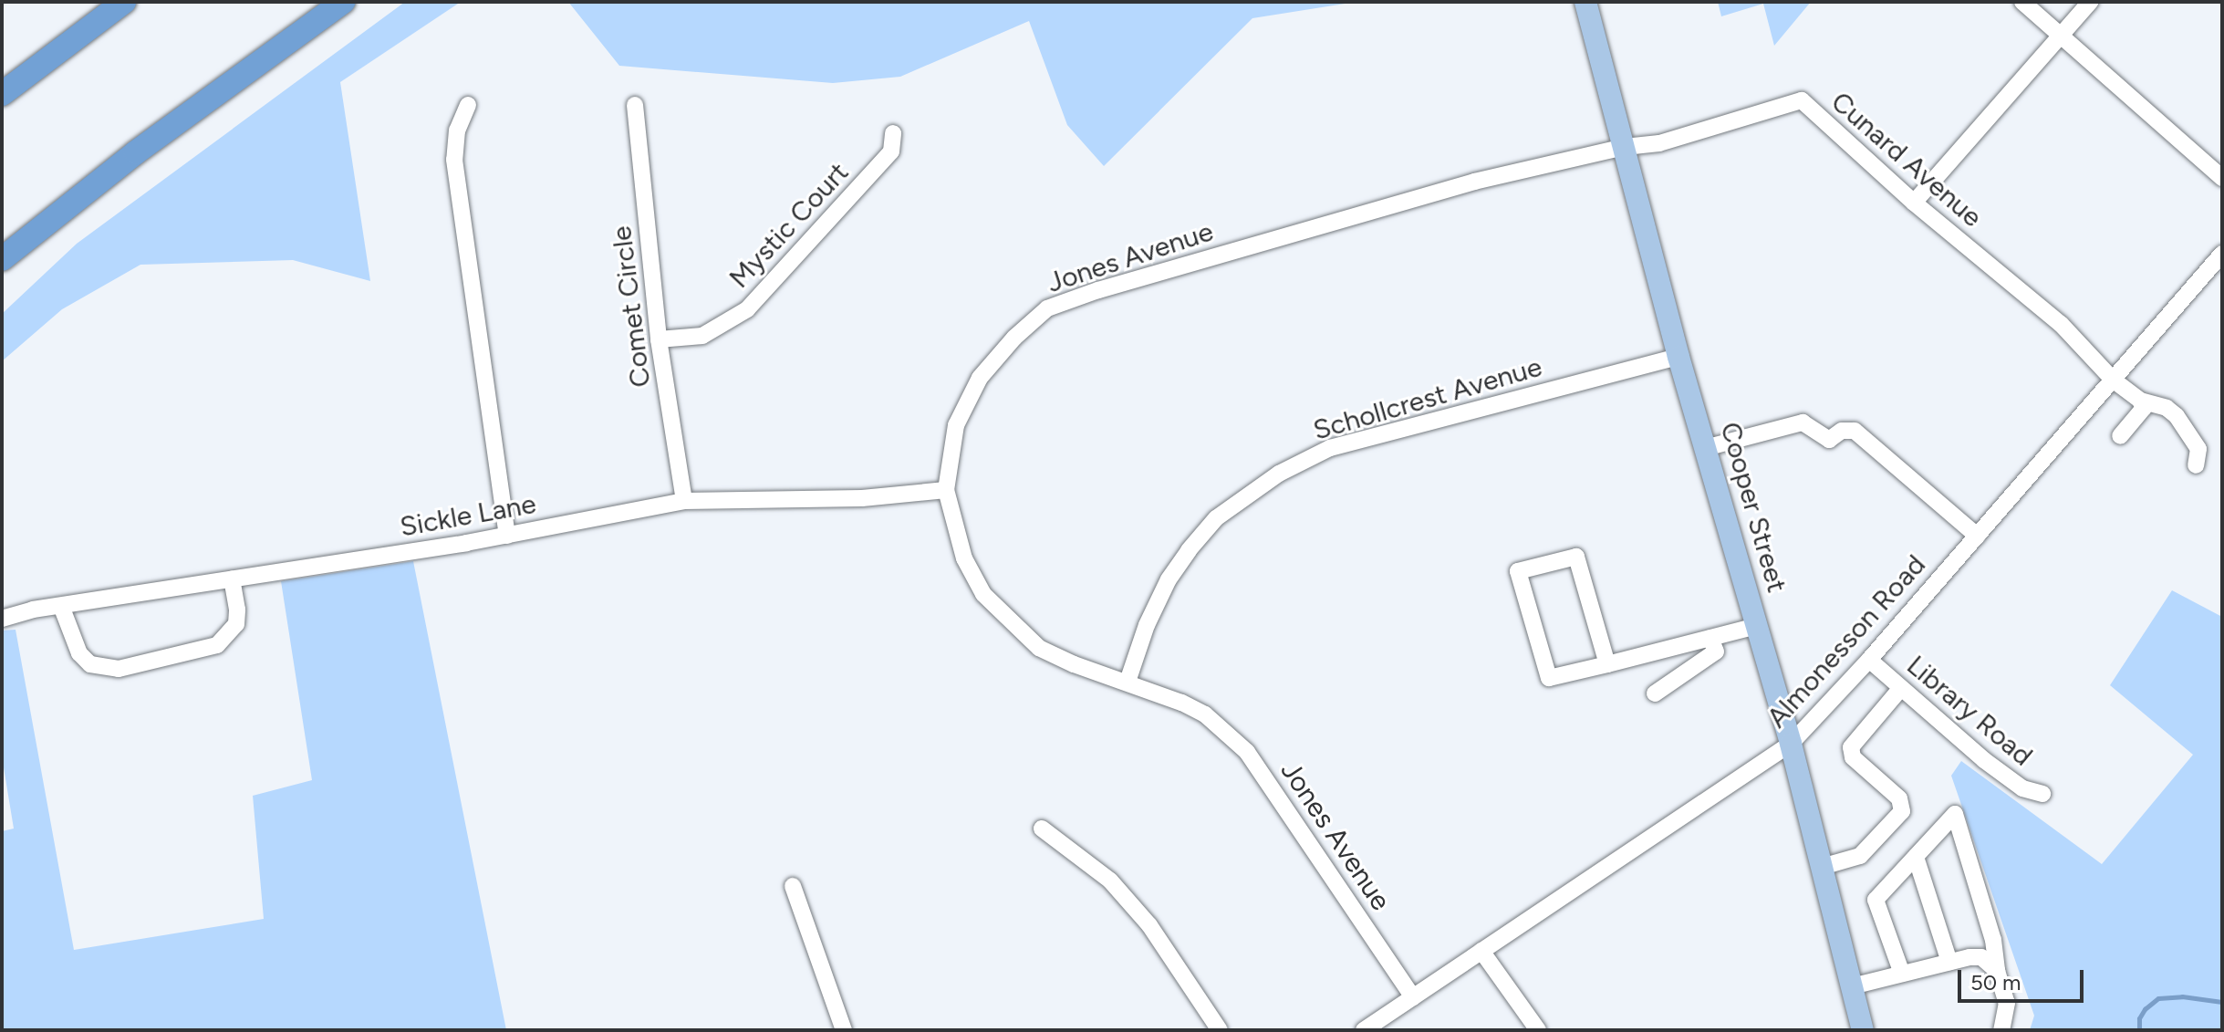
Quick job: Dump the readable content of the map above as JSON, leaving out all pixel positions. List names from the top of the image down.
{
  "streets": {
    "main road": ["Cooper Street"],
    "street": [
      "Cunard Avenue",
      "Mystic Court",
      "Jones Avenue",
      "Comet Circle",
      "Schollcrest Avenue",
      "Sickle Lane",
      "Almonesson Road",
      "Library Road"
    ]
  },
  "crossings": [
    ["Cunard Avenue", "Jones Avenue"],
    ["Cunard Avenue", "Cooper Street"],
    ["Cunard Avenue", "Almonesson Road"],
    ["Mystic Court", "Comet Circle"],
    ["Jones Avenue", "Schollcrest Avenue"],
    ["Jones Avenue", "Cooper Street"],
    ["Jones Avenue", "Sickle Lane"],
    ["Jones Avenue", "Almonesson Road"],
    ["Comet Circle", "Sickle Lane"],
    ["Schollcrest Avenue", "Cooper Street"],
    ["Cooper Street", "Almonesson Road"],
    ["Almonesson Road", "Library Road"]
  ],
  "scale_bar": "50 m"
}
